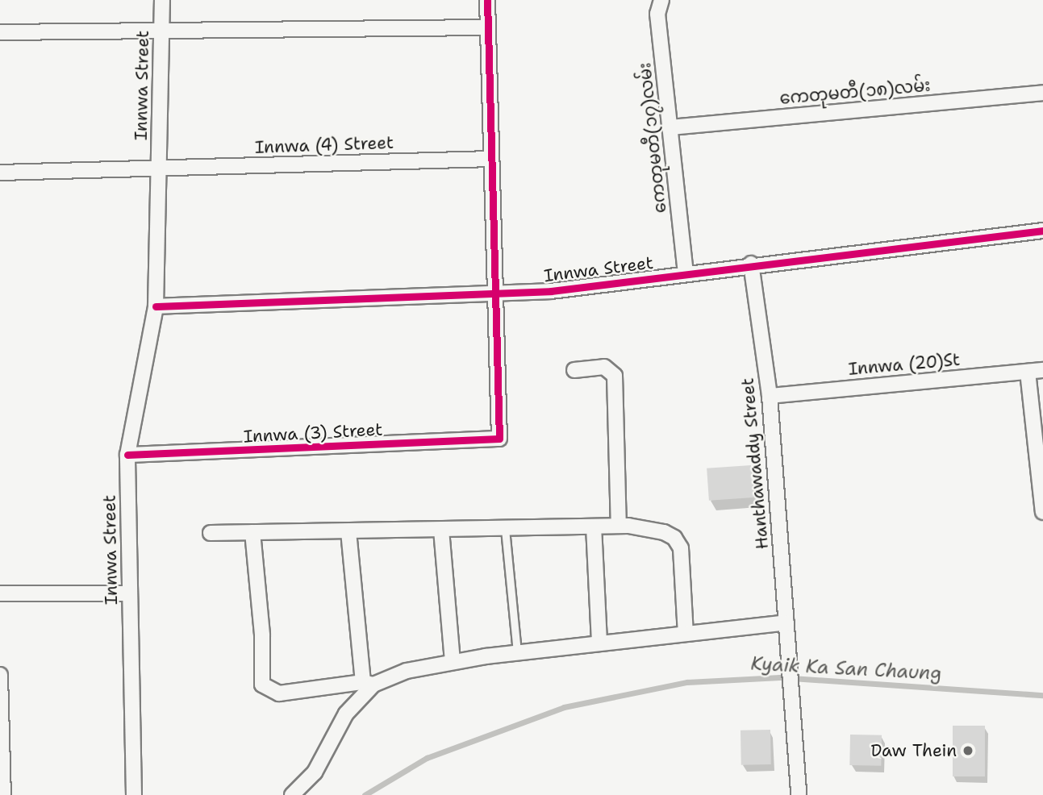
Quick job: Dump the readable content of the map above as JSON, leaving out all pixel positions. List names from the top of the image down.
{
  "streets": {
    "street": [
      "Innwa Street",
      "ကေတုမတီ(၁၈)လမ်း",
      "ကေတုမတီ(၁၇)လမ်း",
      "Innwa (4) Street",
      "Innwa (20)St",
      "Innwa (3) Street",
      "Hanthawaddy Street"
    ]
  },
  "crossings": [
    ["Innwa Street", "ကေတုမတီ(၁၇)လမ်း"],
    ["Innwa Street", "Innwa (4) Street"],
    ["Innwa Street", "Innwa (3) Street"],
    ["Innwa Street", "Hanthawaddy Street"],
    ["ကေတုမတီ(၁၈)လမ်း", "ကေတုမတီ(၁၇)လမ်း"],
    ["Innwa (20)St", "Hanthawaddy Street"]
  ],
  "water": ["Kyaik Ka San Chaung"],
  "places": ["Daw Thein"]
}
